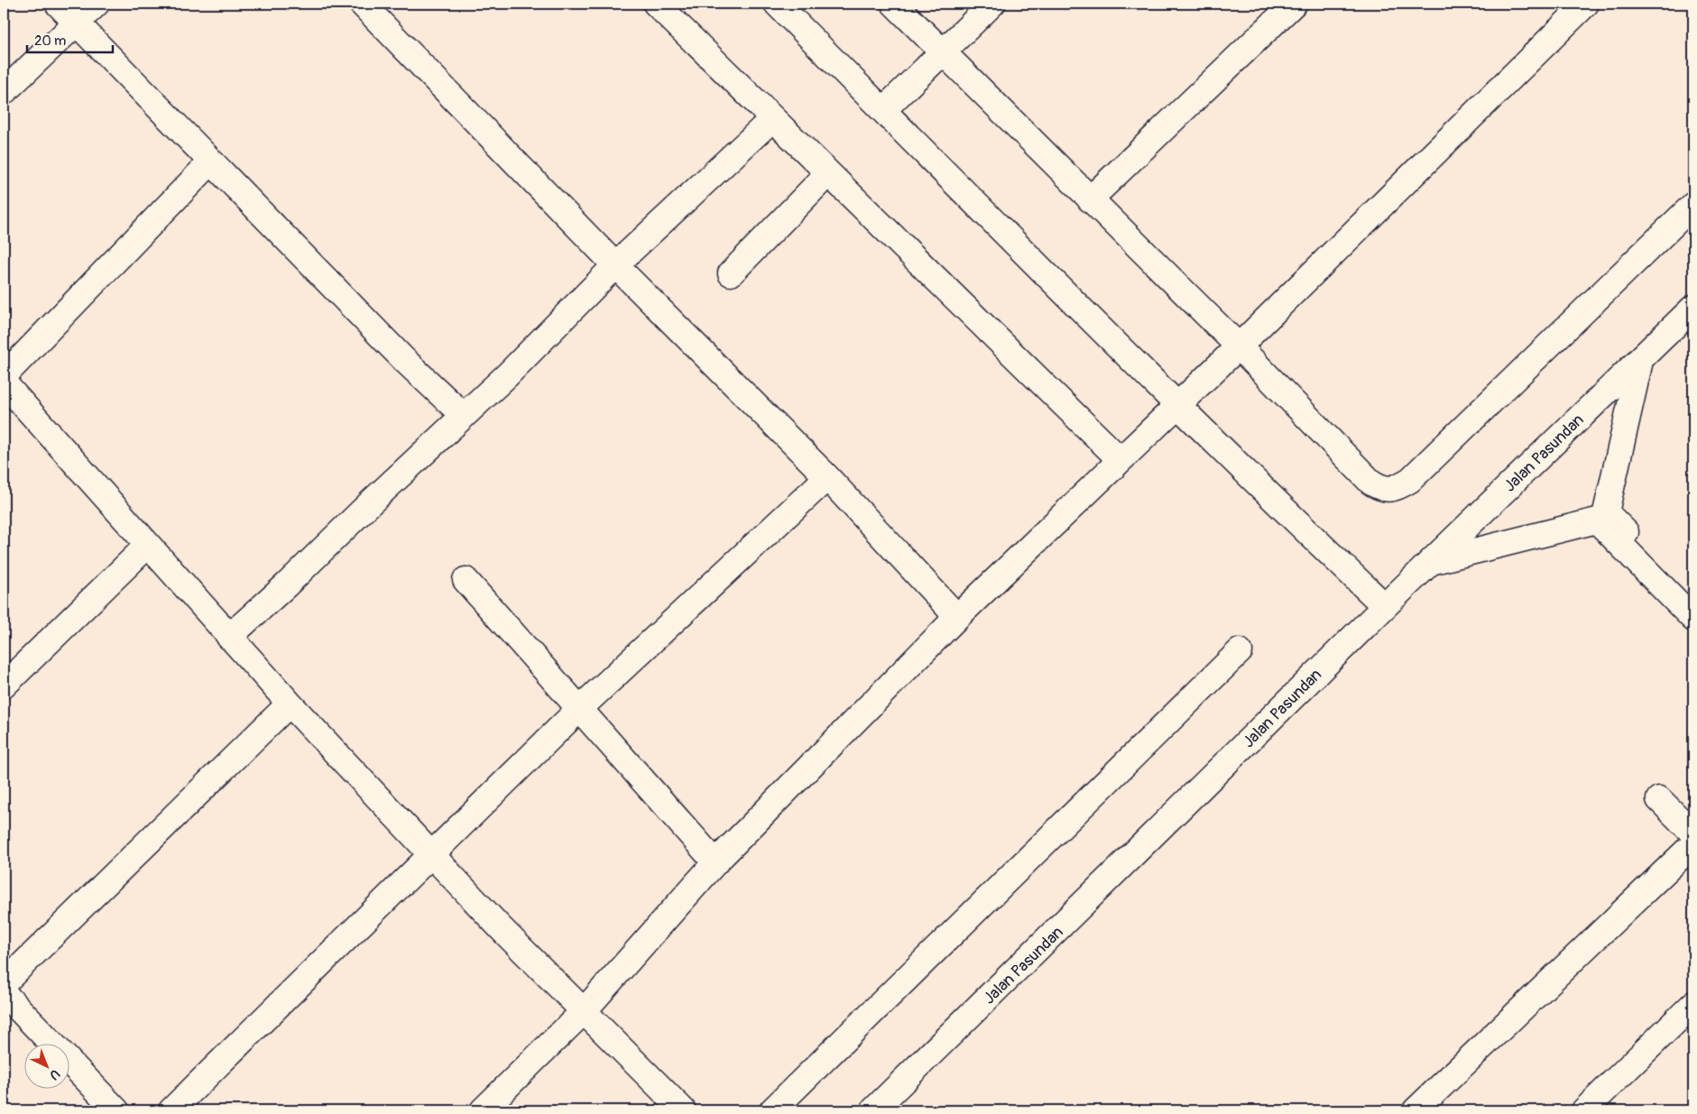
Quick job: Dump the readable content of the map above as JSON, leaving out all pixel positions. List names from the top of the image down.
{
  "streets": {
    "street": ["Jalan Pasundan"]
  },
  "scale_bar": "20 m",
  "north": "bottom right"
}
